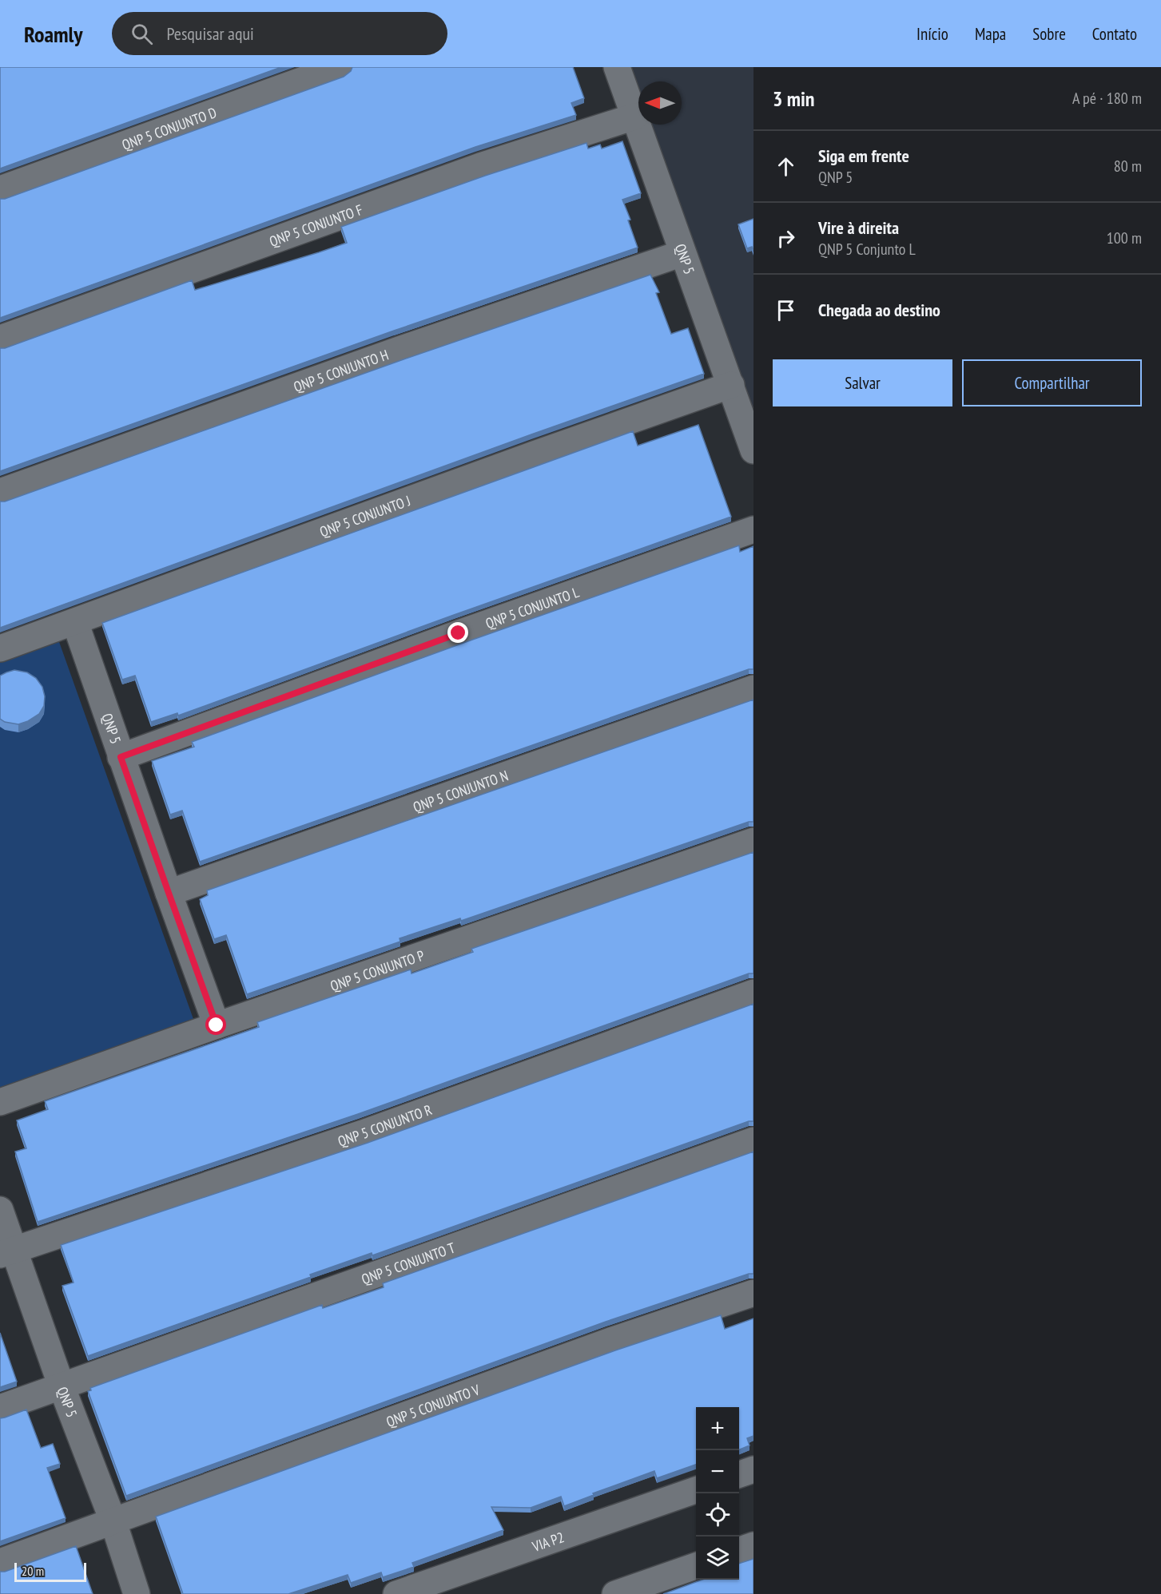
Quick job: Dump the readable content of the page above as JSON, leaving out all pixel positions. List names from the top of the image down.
{
  "streets": {
    "street": [
      "QNP 5 CONJUNTO D",
      "QNP 5 CONJUNTO F",
      "QNP 5",
      "QNP 5 CONJUNTO H",
      "QNP 5 CONJUNTO J",
      "QNP 5 CONJUNTO L",
      "QNP 5 CONJUNTO N",
      "QNP 5 CONJUNTO P",
      "QNP 5 CONJUNTO R",
      "QNP 5 CONJUNTO T",
      "QNP 5 CONJUNTO V",
      "VIA P2"
    ]
  },
  "crossings": [
    ["QNP 5 CONJUNTO F", "QNP 5"],
    ["QNP 5", "QNP 5 CONJUNTO H"],
    ["QNP 5", "QNP 5 CONJUNTO J"],
    ["QNP 5", "QNP 5 CONJUNTO L"],
    ["QNP 5", "QNP 5 CONJUNTO N"],
    ["QNP 5", "QNP 5 CONJUNTO P"],
    ["QNP 5", "QNP 5 CONJUNTO R"],
    ["QNP 5", "QNP 5 CONJUNTO T"],
    ["QNP 5", "QNP 5 CONJUNTO V"]
  ],
  "scale_bar": "20 m",
  "north": "left",
  "page": {
    "header": "Roamly",
    "search": "Pesquisar aqui",
    "nav": [
      "Início",
      "Mapa",
      "Sobre",
      "Contato"
    ],
    "heading": ["3 min", "A pé · 180 m"],
    "list": [
      ["Siga em frente", "QNP 5", "80 m"],
      ["Vire à direita", "QNP 5 Conjunto L", "100 m"],
      "Chegada ao destino"
    ],
    "buttons": ["Salvar", "Compartilhar"],
    "map_buttons": ["+", "−"],
    "scale": "20 m"
  }
}
